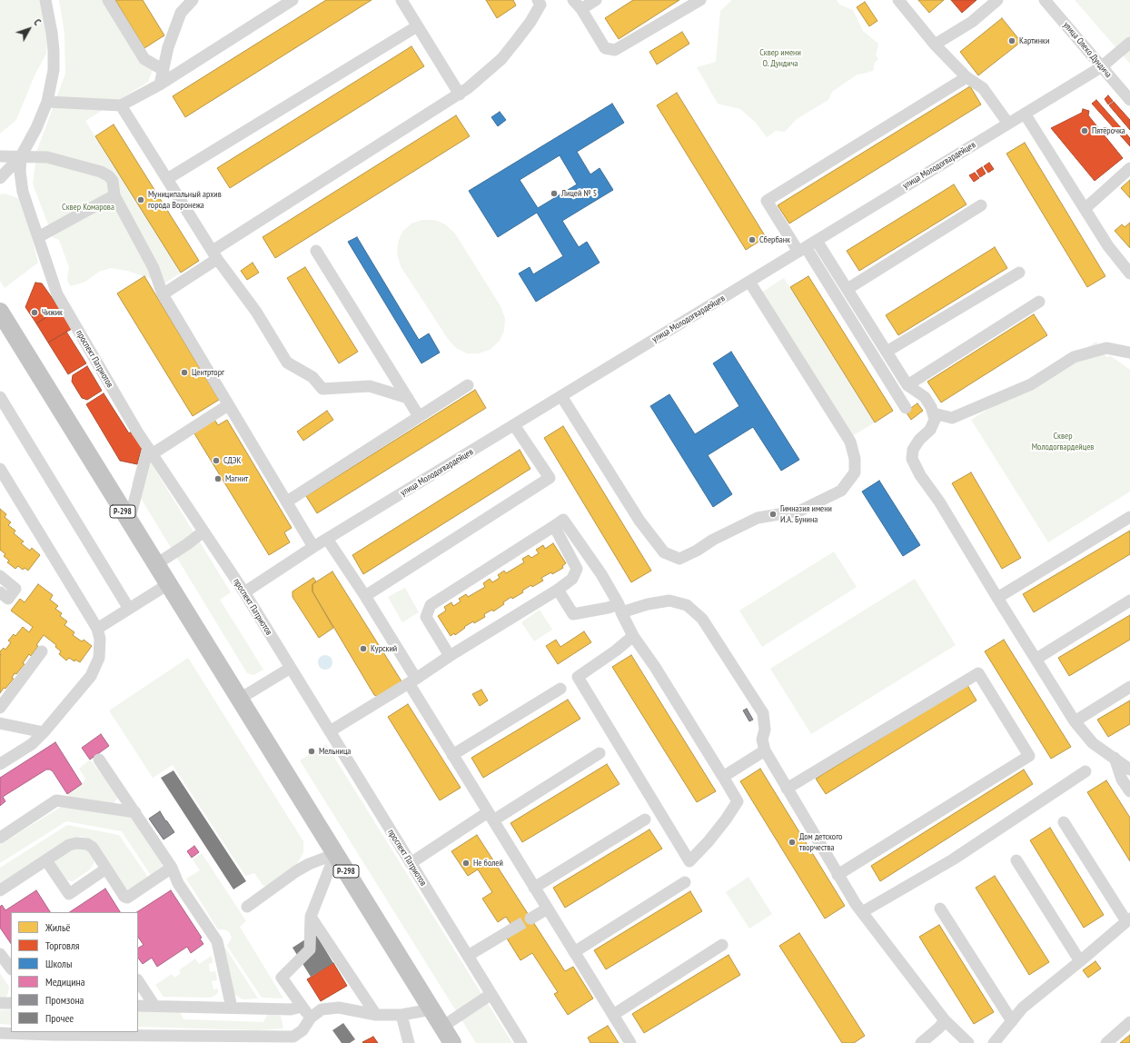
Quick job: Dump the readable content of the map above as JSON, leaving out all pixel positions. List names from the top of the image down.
{
  "streets": {
    "highway": ["Р-298"],
    "street": ["улица Олеко Дундича", "улица Молодогвардейцев", "проспект Патриотов"]
  },
  "crossings": [
    ["улица Олеко Дундича", "улица Молодогвардейцев"],
    ["улица Молодогвардейцев", "проспект Патриотов"]
  ],
  "parks": ["Сквер имени О. Дундича", "Сквер Комарова", "Сквер Молодогвардейцев"],
  "places": [
    "Картинки",
    "Пятёрочка",
    "Лицей № 5",
    "Муниципальный архив города Воронежа",
    "Сбербанк",
    "Чижик",
    "Центрторг",
    "СДЭК",
    "Магнит",
    "Гимназия имени И.А. Бунина",
    "Курский",
    "Мельница",
    "Дом детского творчества",
    "Не болей"
  ],
  "legend": [
    "Жильё",
    "Торговля",
    "Школы",
    "Медицина",
    "Промзона",
    "Прочее"
  ],
  "north": "top right"
}
